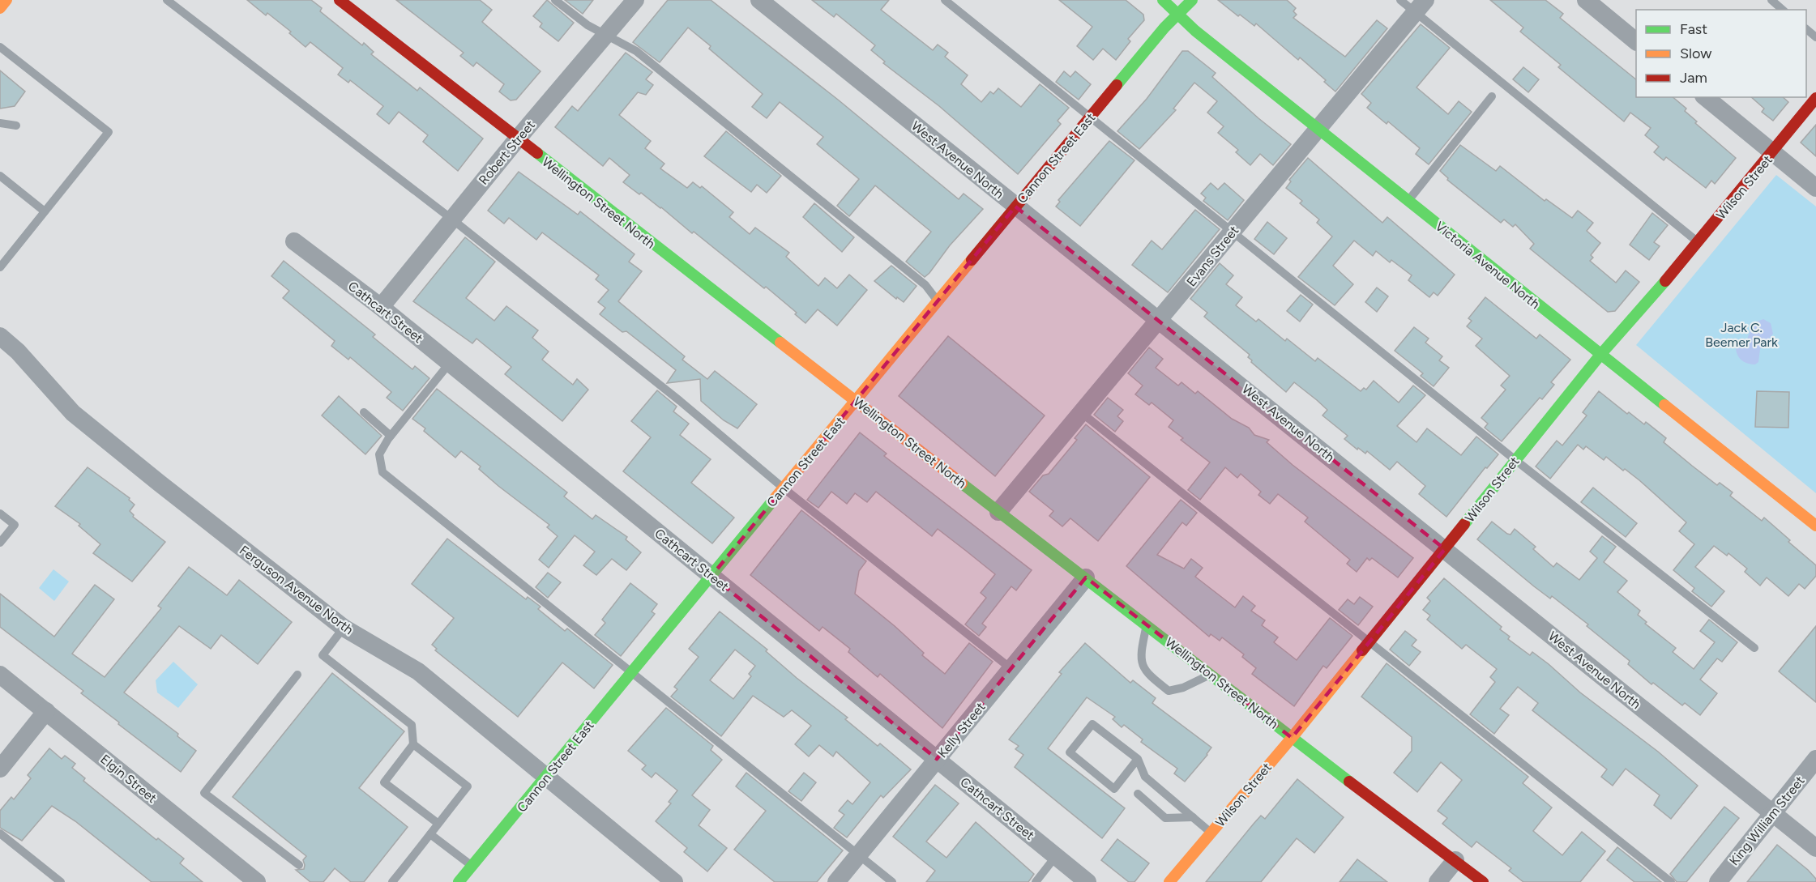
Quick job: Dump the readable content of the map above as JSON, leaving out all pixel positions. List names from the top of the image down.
{
  "streets": {
    "main road": [
      "Cannon Street East",
      "Wilson Street",
      "Wellington Street North",
      "Victoria Avenue North"
    ],
    "street": [
      "Robert Street",
      "West Avenue North",
      "Evans Street",
      "Cathcart Street",
      "Ferguson Avenue North",
      "Kelly Street",
      "Elgin Street",
      "King William Street"
    ]
  },
  "crossings": [
    ["Robert Street", "Wellington Street North"],
    ["Robert Street", "Cathcart Street"],
    ["Cannon Street East", "West Avenue North"],
    ["Cannon Street East", "Wellington Street North"],
    ["Cannon Street East", "Victoria Avenue North"],
    ["Cannon Street East", "Cathcart Street"],
    ["Cannon Street East", "Ferguson Avenue North"],
    ["West Avenue North", "Wilson Street"],
    ["West Avenue North", "Evans Street"],
    ["West Avenue North", "King William Street"],
    ["Wilson Street", "Wellington Street North"],
    ["Wilson Street", "Victoria Avenue North"],
    ["Wellington Street North", "Evans Street"],
    ["Wellington Street North", "Kelly Street"],
    ["Evans Street", "Victoria Avenue North"],
    ["Cathcart Street", "Kelly Street"]
  ],
  "parks": ["Jack C. Beemer Park"],
  "legend": ["Fast", "Slow", "Jam"]
}
